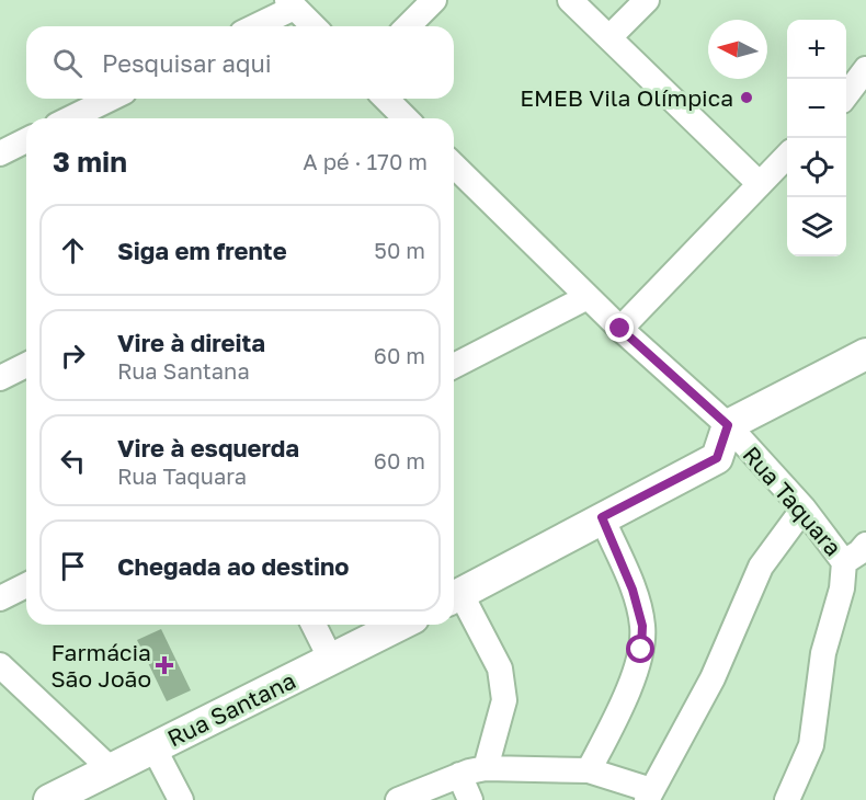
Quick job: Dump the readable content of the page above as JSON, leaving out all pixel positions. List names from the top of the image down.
{
  "streets": {
    "main road": ["Rua Santana"],
    "street": ["Rua Taquara"]
  },
  "places": {
    "other": ["EMEB Vila Olímpica"],
    "health": ["Farmácia São João"]
  },
  "north": "left",
  "page": {
    "map_buttons": ["+", "−"],
    "search": "Pesquisar aqui",
    "heading": ["3 min", "A pé · 170 m"],
    "list": [
      ["Siga em frente", "50 m"],
      ["Vire à direita", "Rua Santana", "60 m"],
      ["Vire à esquerda", "Rua Taquara", "60 m"],
      "Chegada ao destino"
    ]
  }
}
